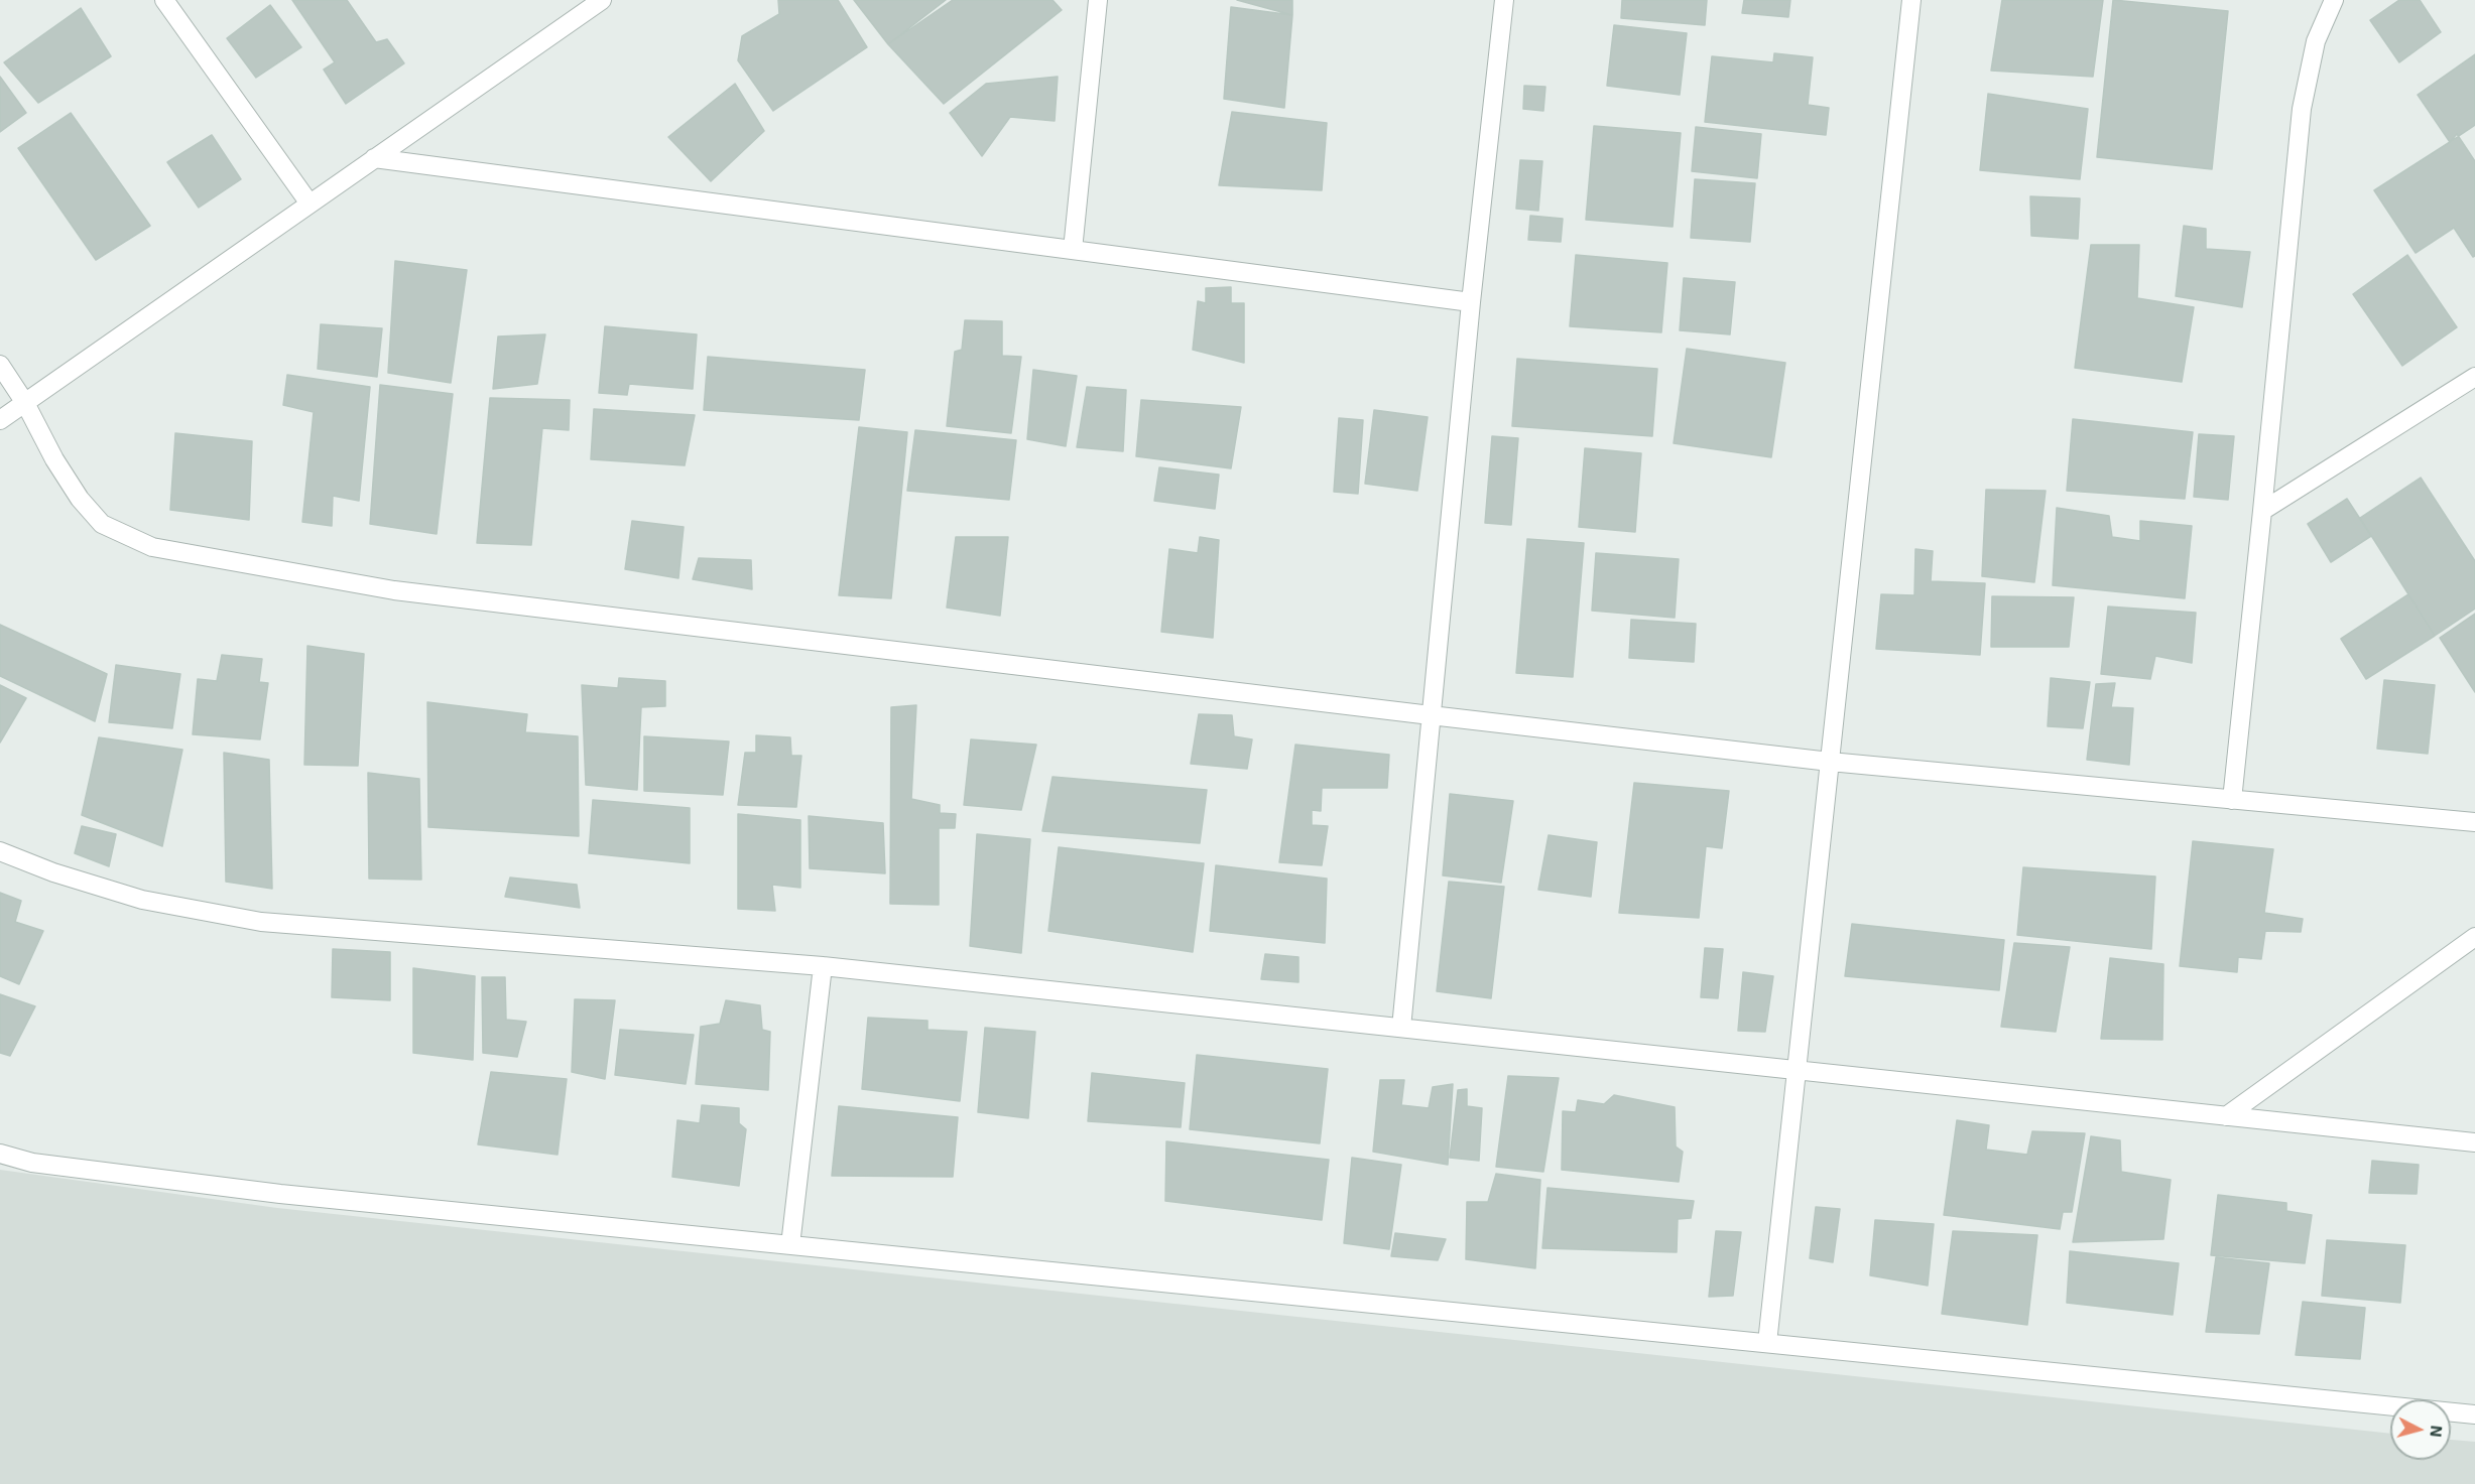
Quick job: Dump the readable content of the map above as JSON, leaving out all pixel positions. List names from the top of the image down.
{
  "north": "right"
}
